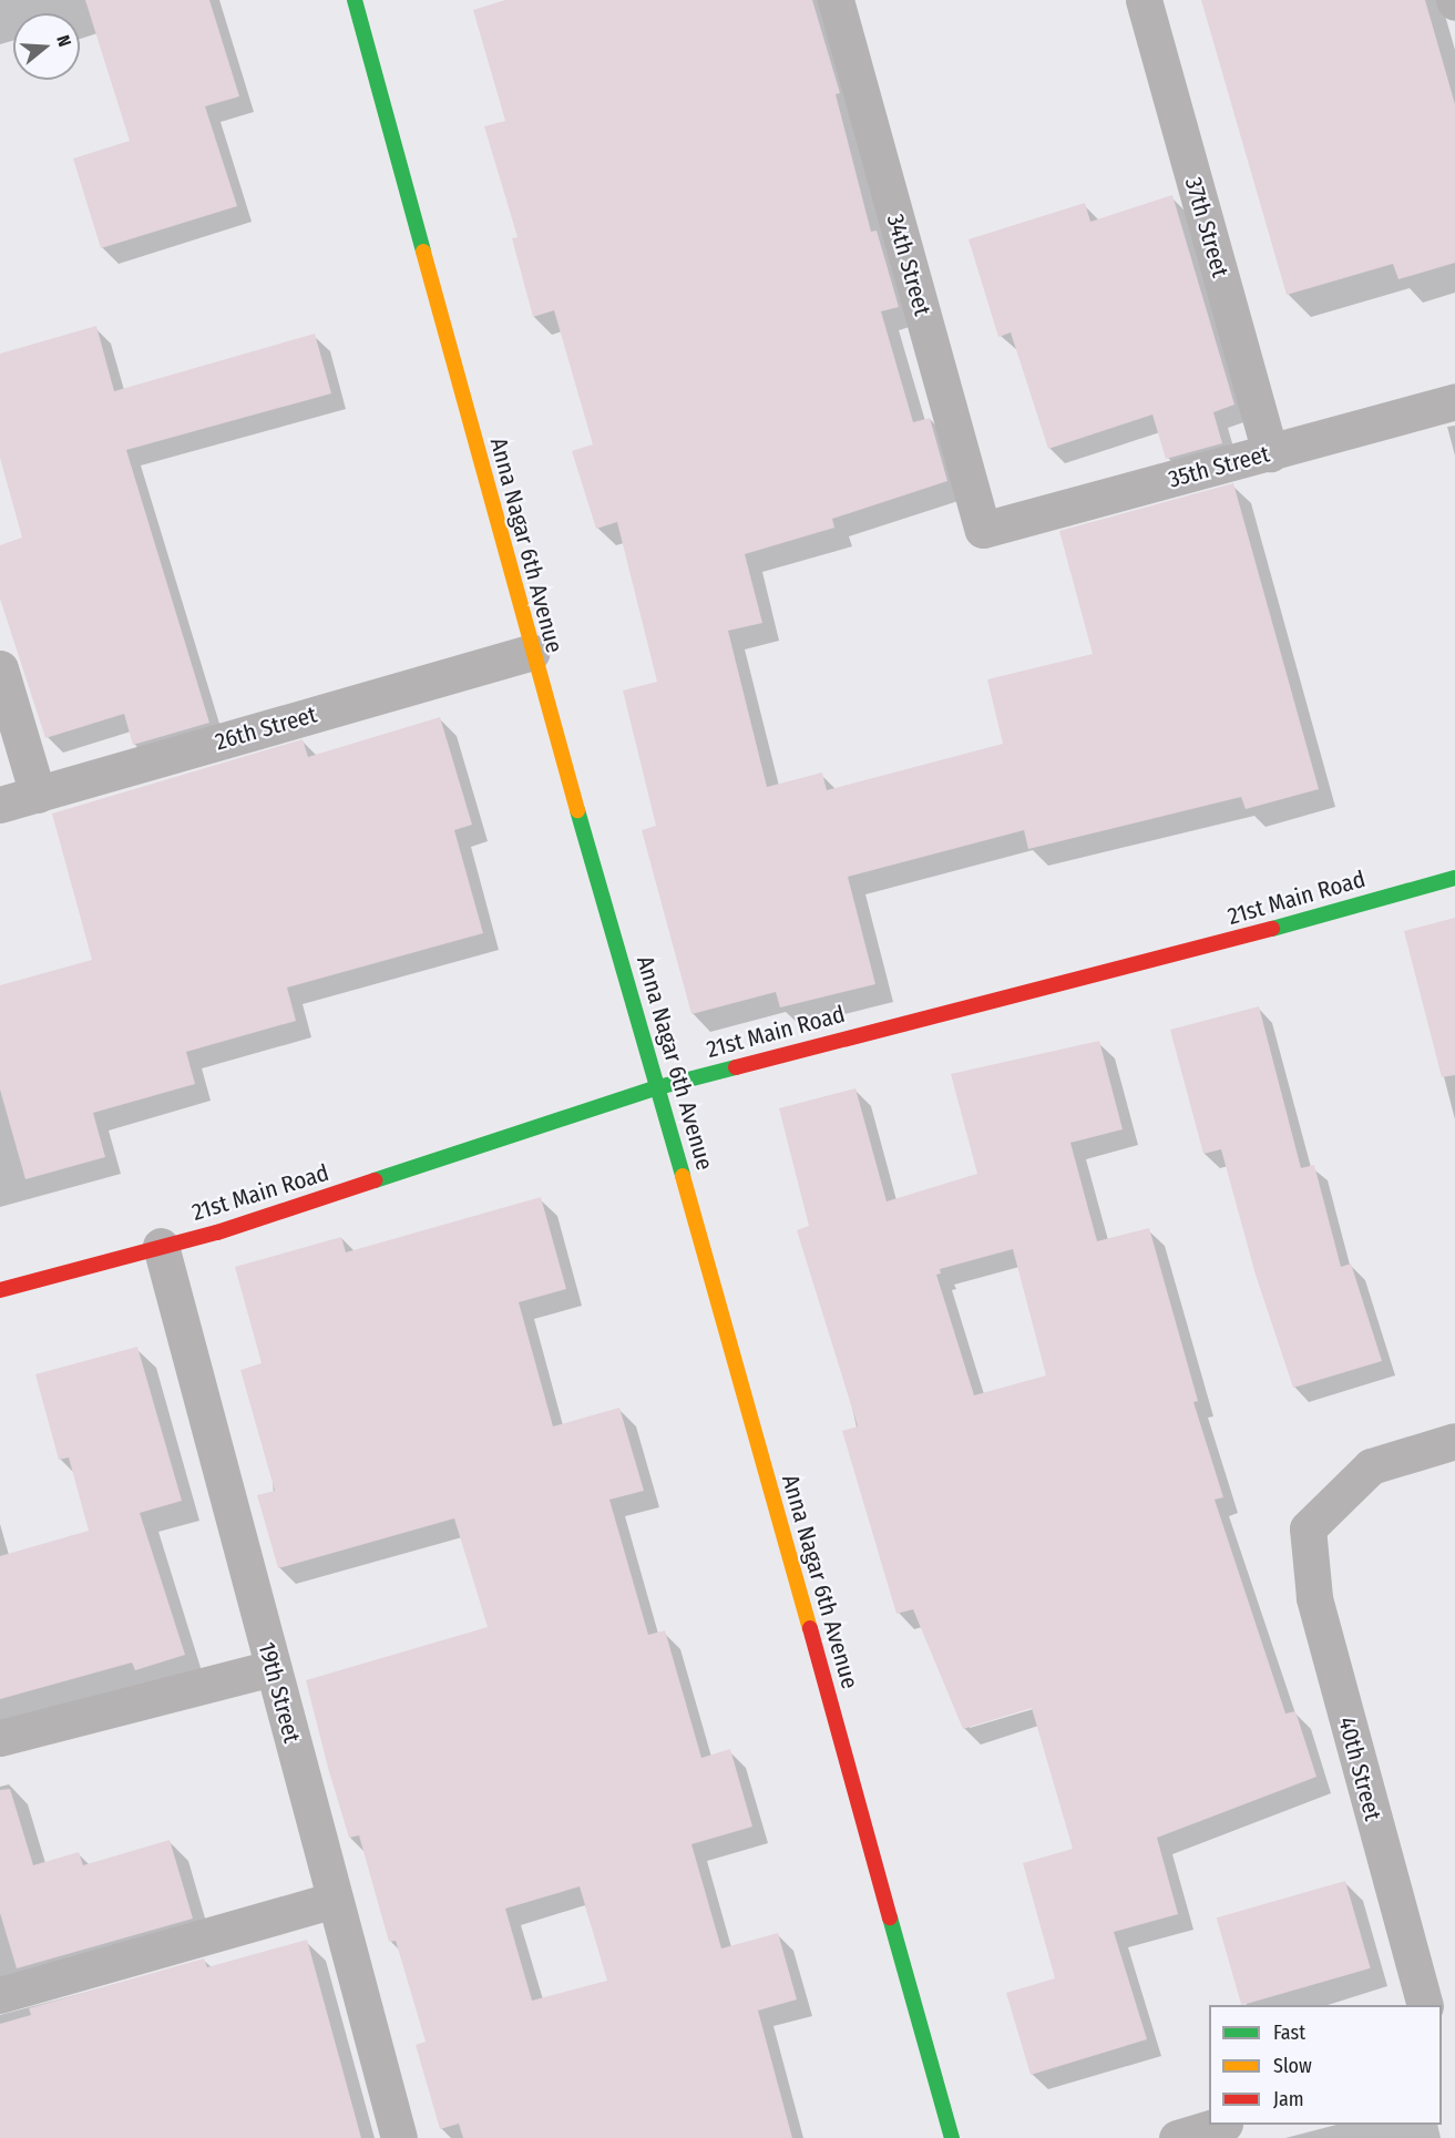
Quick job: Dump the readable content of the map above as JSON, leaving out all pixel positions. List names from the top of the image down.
{
  "streets": {
    "street": [
      "37th Street",
      "34th Street",
      "35th Street",
      "Anna Nagar 6th Avenue",
      "26th Street",
      "21st Main Road",
      "19th Street",
      "40th Street"
    ]
  },
  "crossings": [
    ["37th Street", "35th Street"],
    ["34th Street", "35th Street"],
    ["Anna Nagar 6th Avenue", "26th Street"],
    ["Anna Nagar 6th Avenue", "21st Main Road"],
    ["21st Main Road", "19th Street"]
  ],
  "legend": ["Fast", "Slow", "Jam"],
  "north": "right"
}
